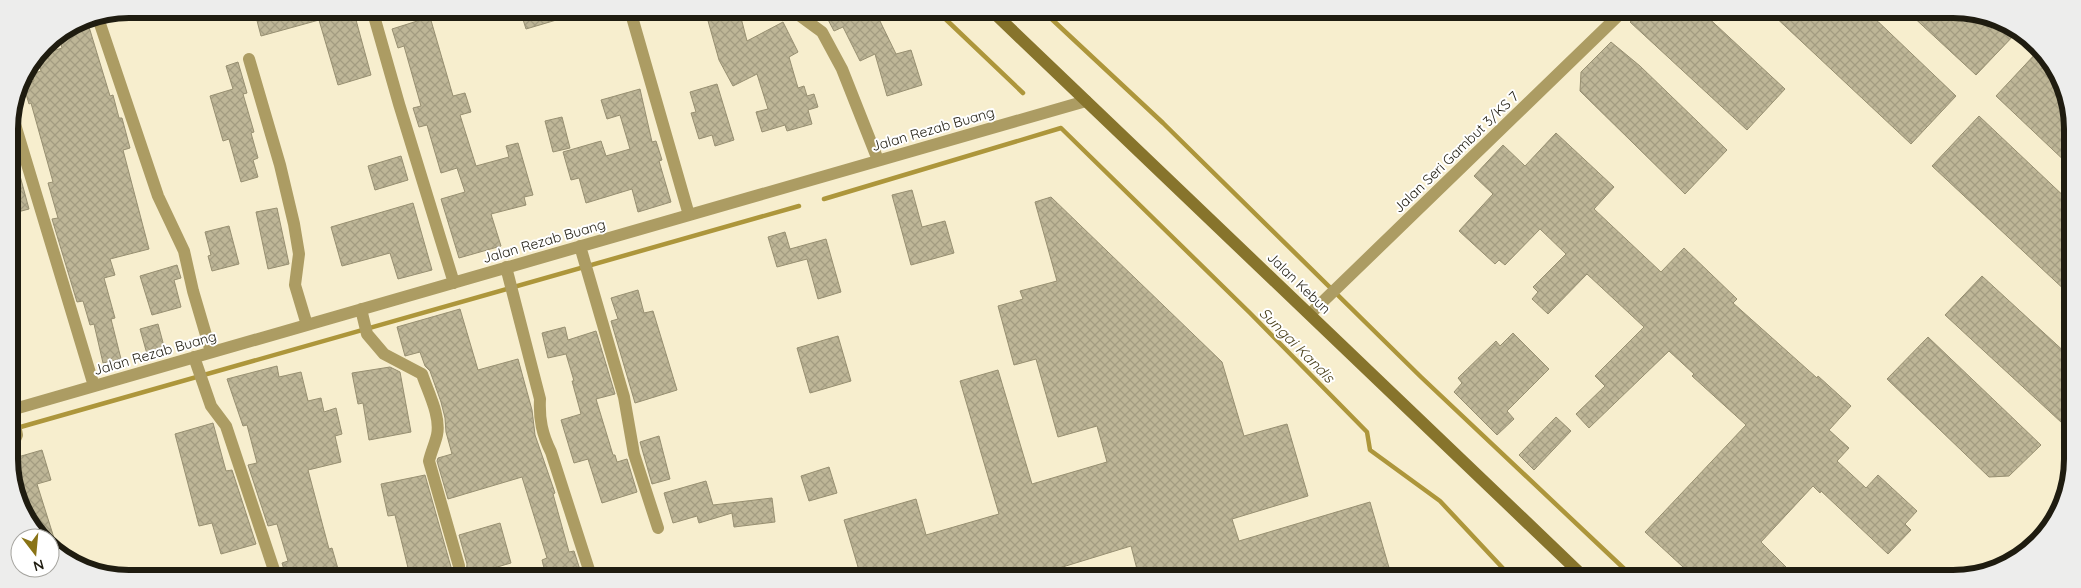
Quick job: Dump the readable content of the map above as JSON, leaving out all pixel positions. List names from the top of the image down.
{
  "streets": {
    "main road": ["Jalan Kebun"],
    "street": ["Jalan Rezab Buang", "Jalan Seri Gambut 3/KS 7"]
  },
  "crossings": [
    ["Jalan Rezab Buang", "Jalan Kebun"],
    ["Jalan Seri Gambut 3/KS 7", "Jalan Kebun"]
  ],
  "water": ["Sungai Kandis"],
  "north": "bottom"
}
